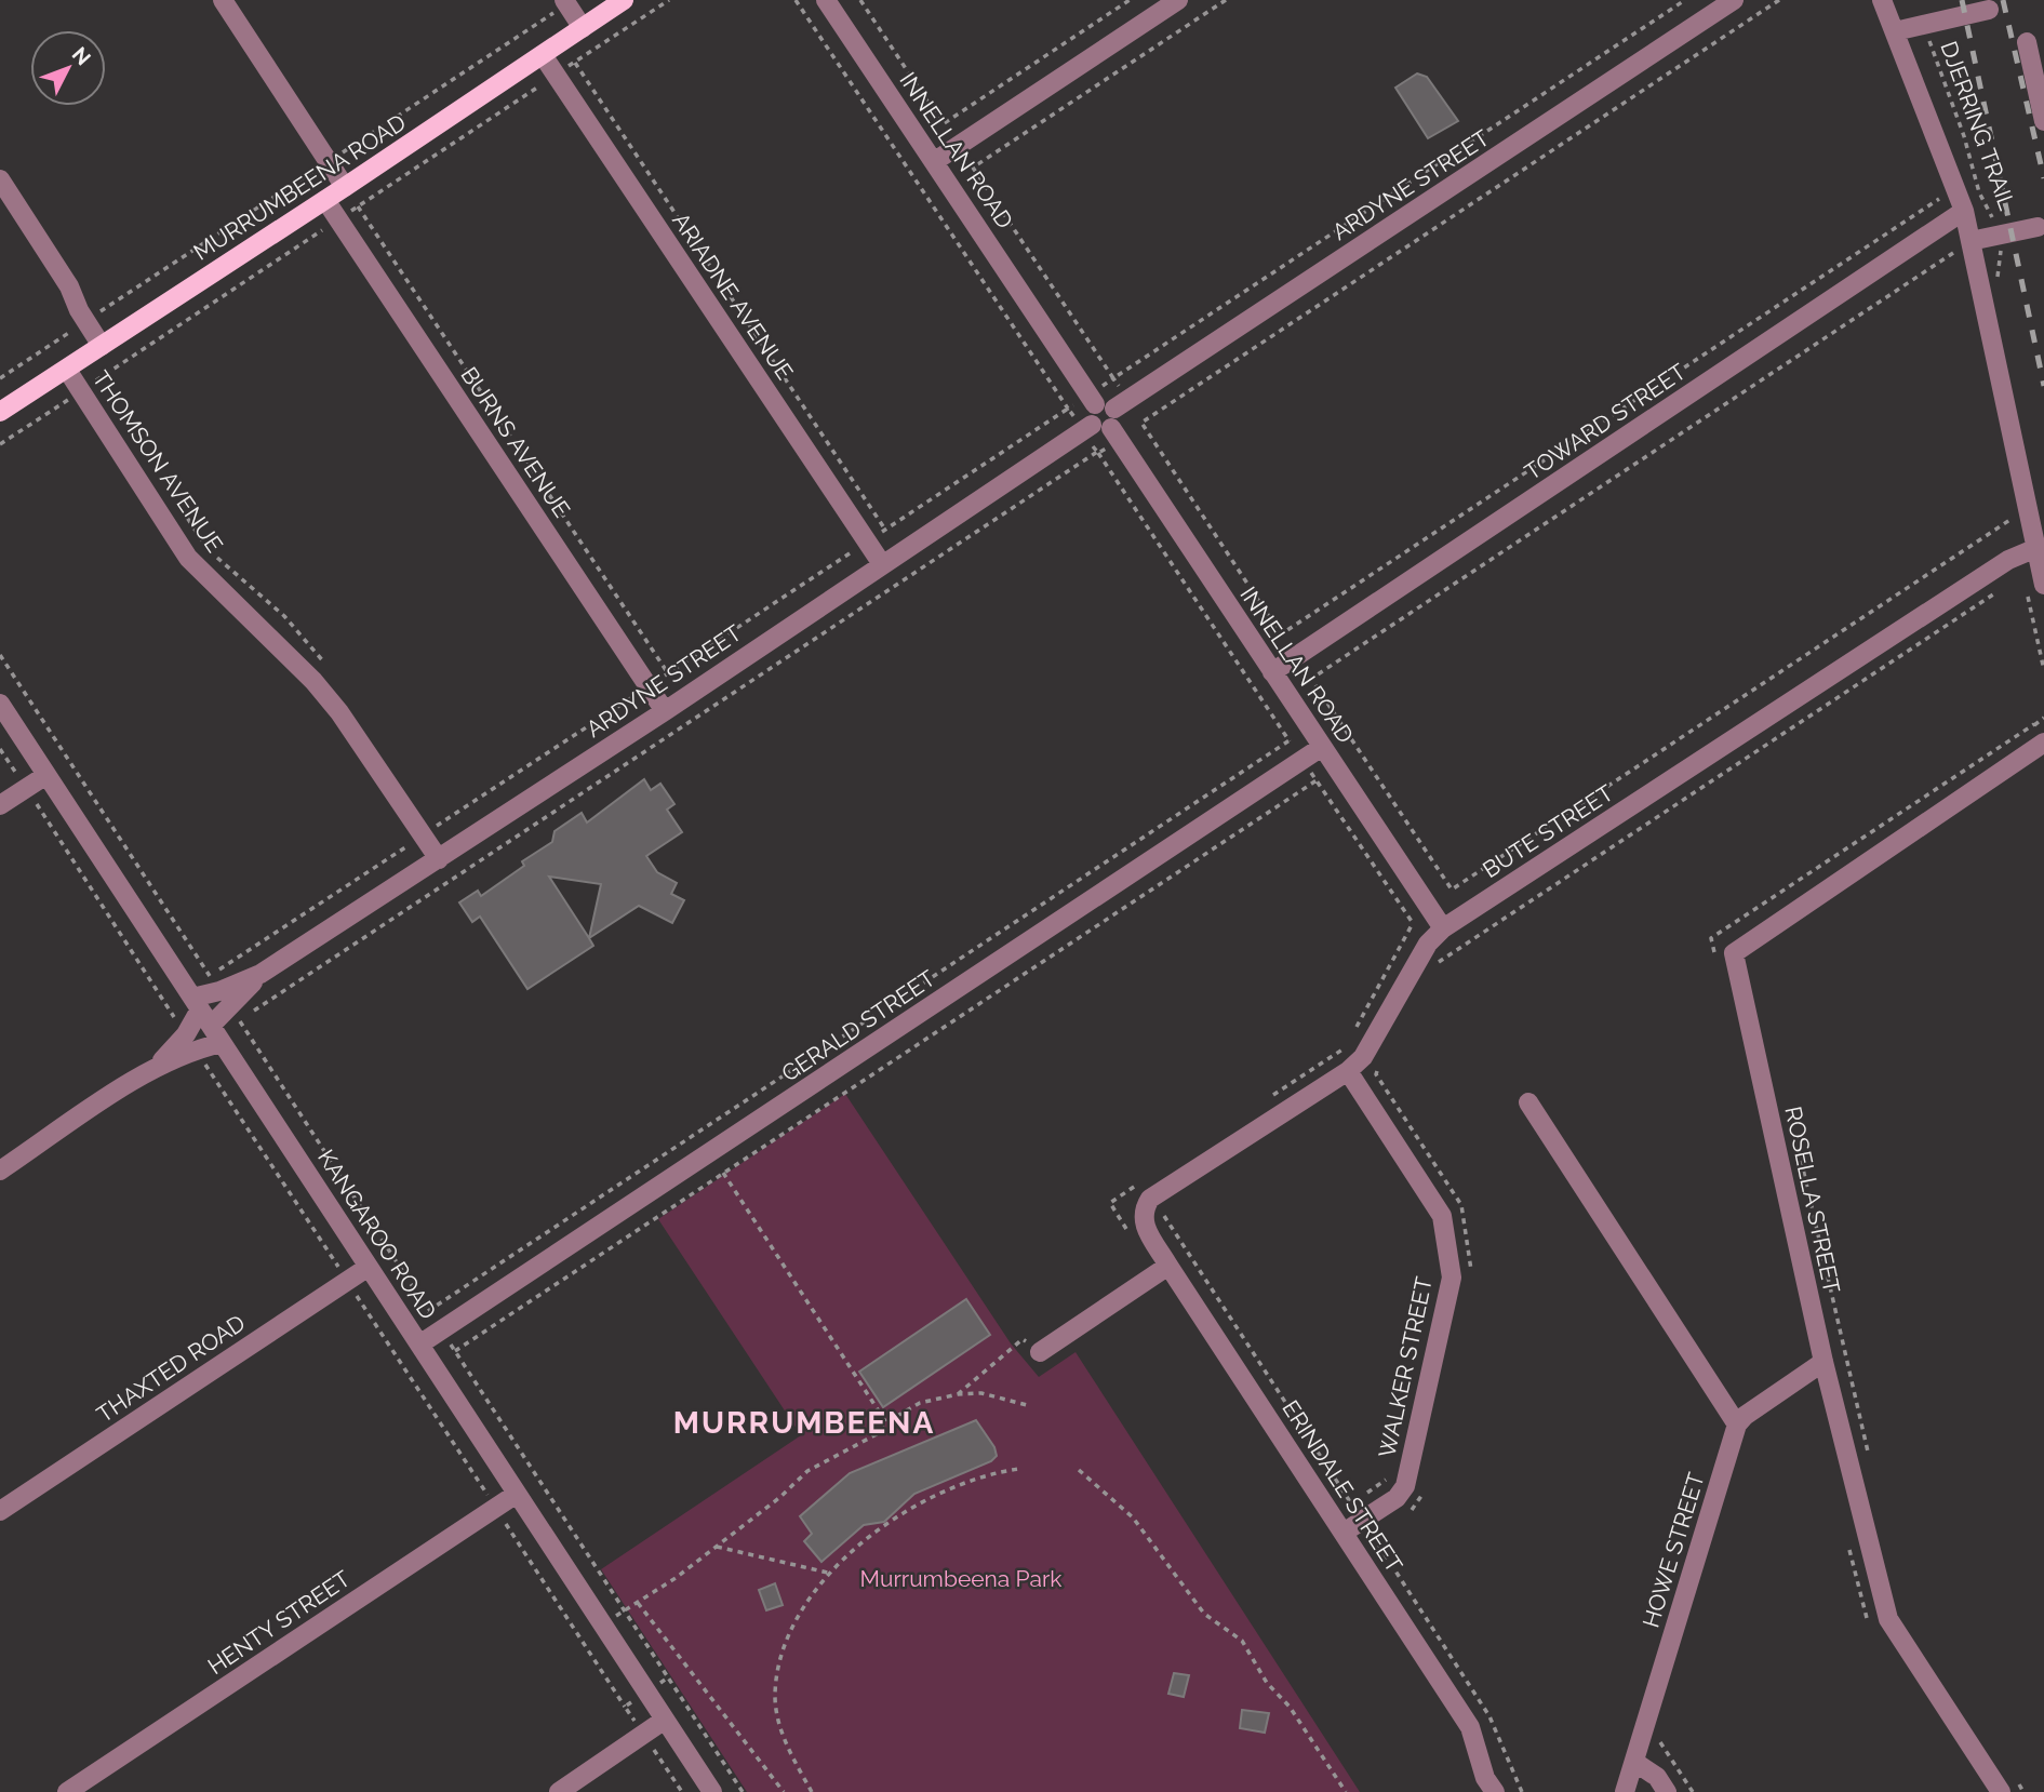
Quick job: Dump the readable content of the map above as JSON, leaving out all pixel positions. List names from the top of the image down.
{
  "streets": {
    "main road": ["MURRUMBEENA ROAD"],
    "street": [
      "INNELLAN ROAD",
      "ARDYNE STREET",
      "ARIADNE AVENUE",
      "TOWARD STREET",
      "BURNS AVENUE",
      "THOMSON AVENUE",
      "BUTE STREET",
      "GERALD STREET",
      "ROSELLA STREET",
      "KANGAROO ROAD",
      "WALKER STREET",
      "THAXTED ROAD",
      "ERINDALE STREET",
      "HOWE STREET",
      "HENTY STREET"
    ],
    "path": ["DJERRING TRAIL"]
  },
  "crossings": [
    ["INNELLAN ROAD", "ARDYNE STREET"],
    ["INNELLAN ROAD", "TOWARD STREET"],
    ["INNELLAN ROAD", "BUTE STREET"],
    ["INNELLAN ROAD", "GERALD STREET"],
    ["ARDYNE STREET", "ARIADNE AVENUE"],
    ["ARDYNE STREET", "BURNS AVENUE"],
    ["ARDYNE STREET", "THOMSON AVENUE"],
    ["ARDYNE STREET", "KANGAROO ROAD"],
    ["MURRUMBEENA ROAD", "ARIADNE AVENUE"],
    ["MURRUMBEENA ROAD", "BURNS AVENUE"],
    ["MURRUMBEENA ROAD", "THOMSON AVENUE"],
    ["BUTE STREET", "WALKER STREET"],
    ["BUTE STREET", "ERINDALE STREET"],
    ["GERALD STREET", "KANGAROO ROAD"],
    ["KANGAROO ROAD", "THAXTED ROAD"],
    ["KANGAROO ROAD", "HENTY STREET"],
    ["WALKER STREET", "ERINDALE STREET"]
  ],
  "districts": ["MURRUMBEENA"],
  "parks": ["Murrumbeena Park"],
  "north": "top right"
}
